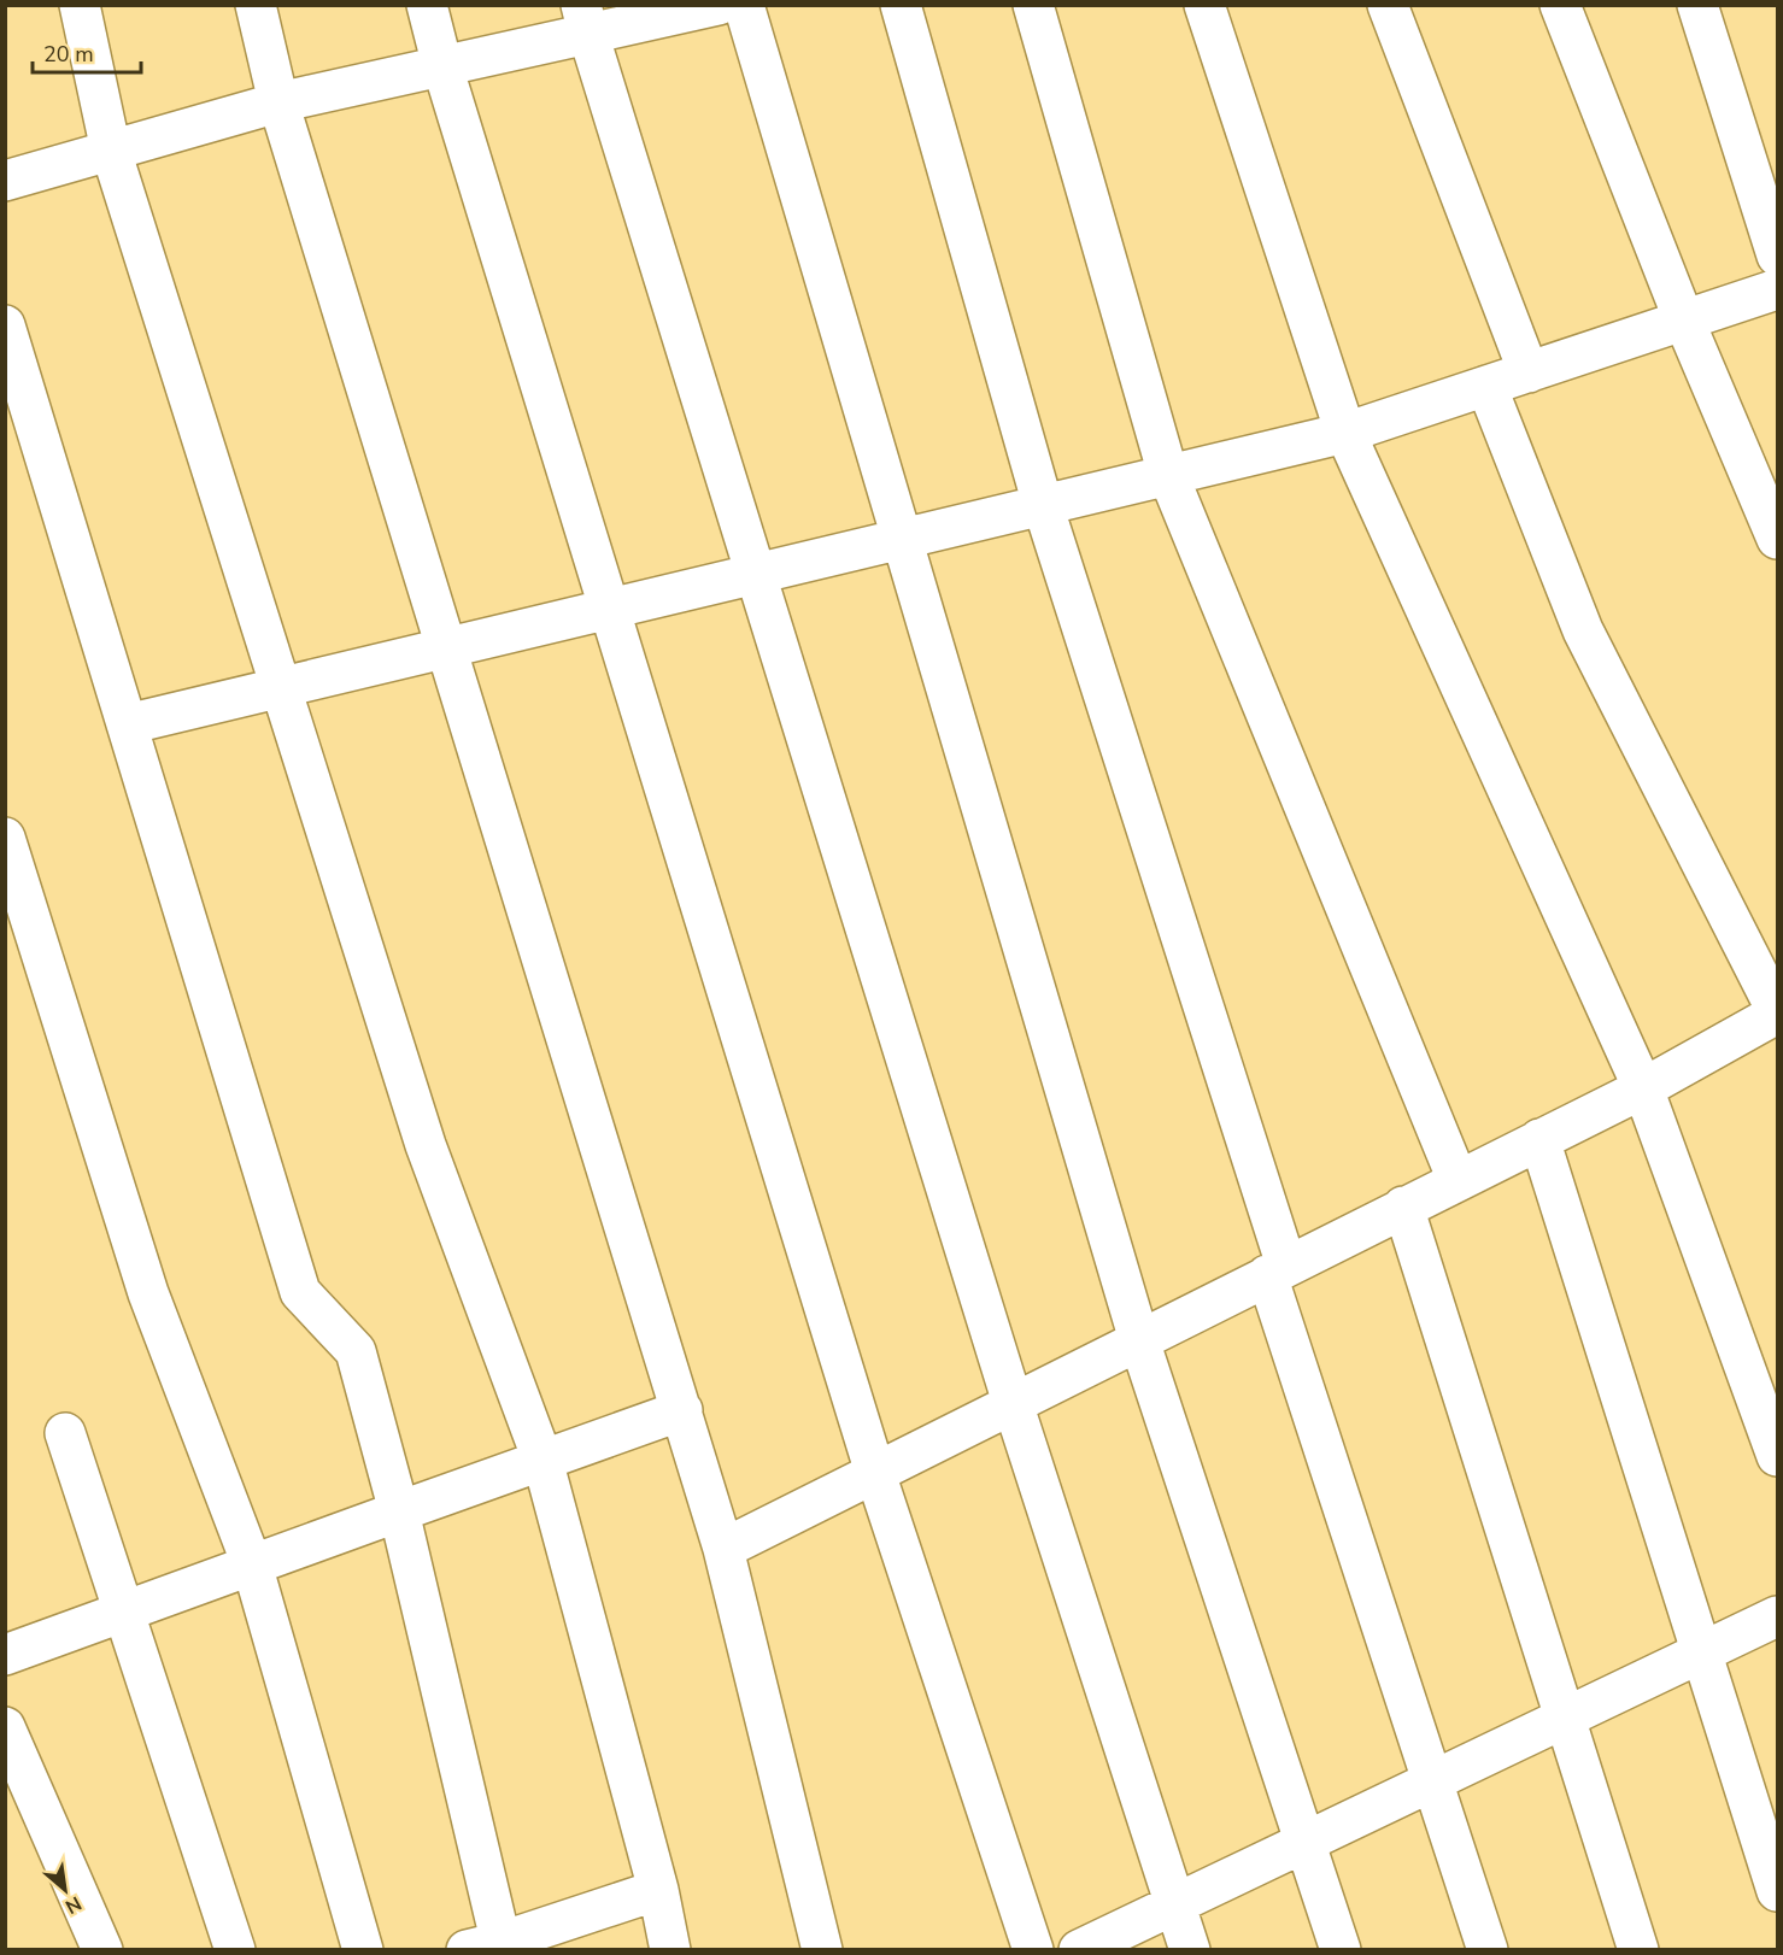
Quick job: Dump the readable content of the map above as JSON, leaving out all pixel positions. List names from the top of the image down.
{
  "scale_bar": "20 m",
  "north": "bottom right"
}
